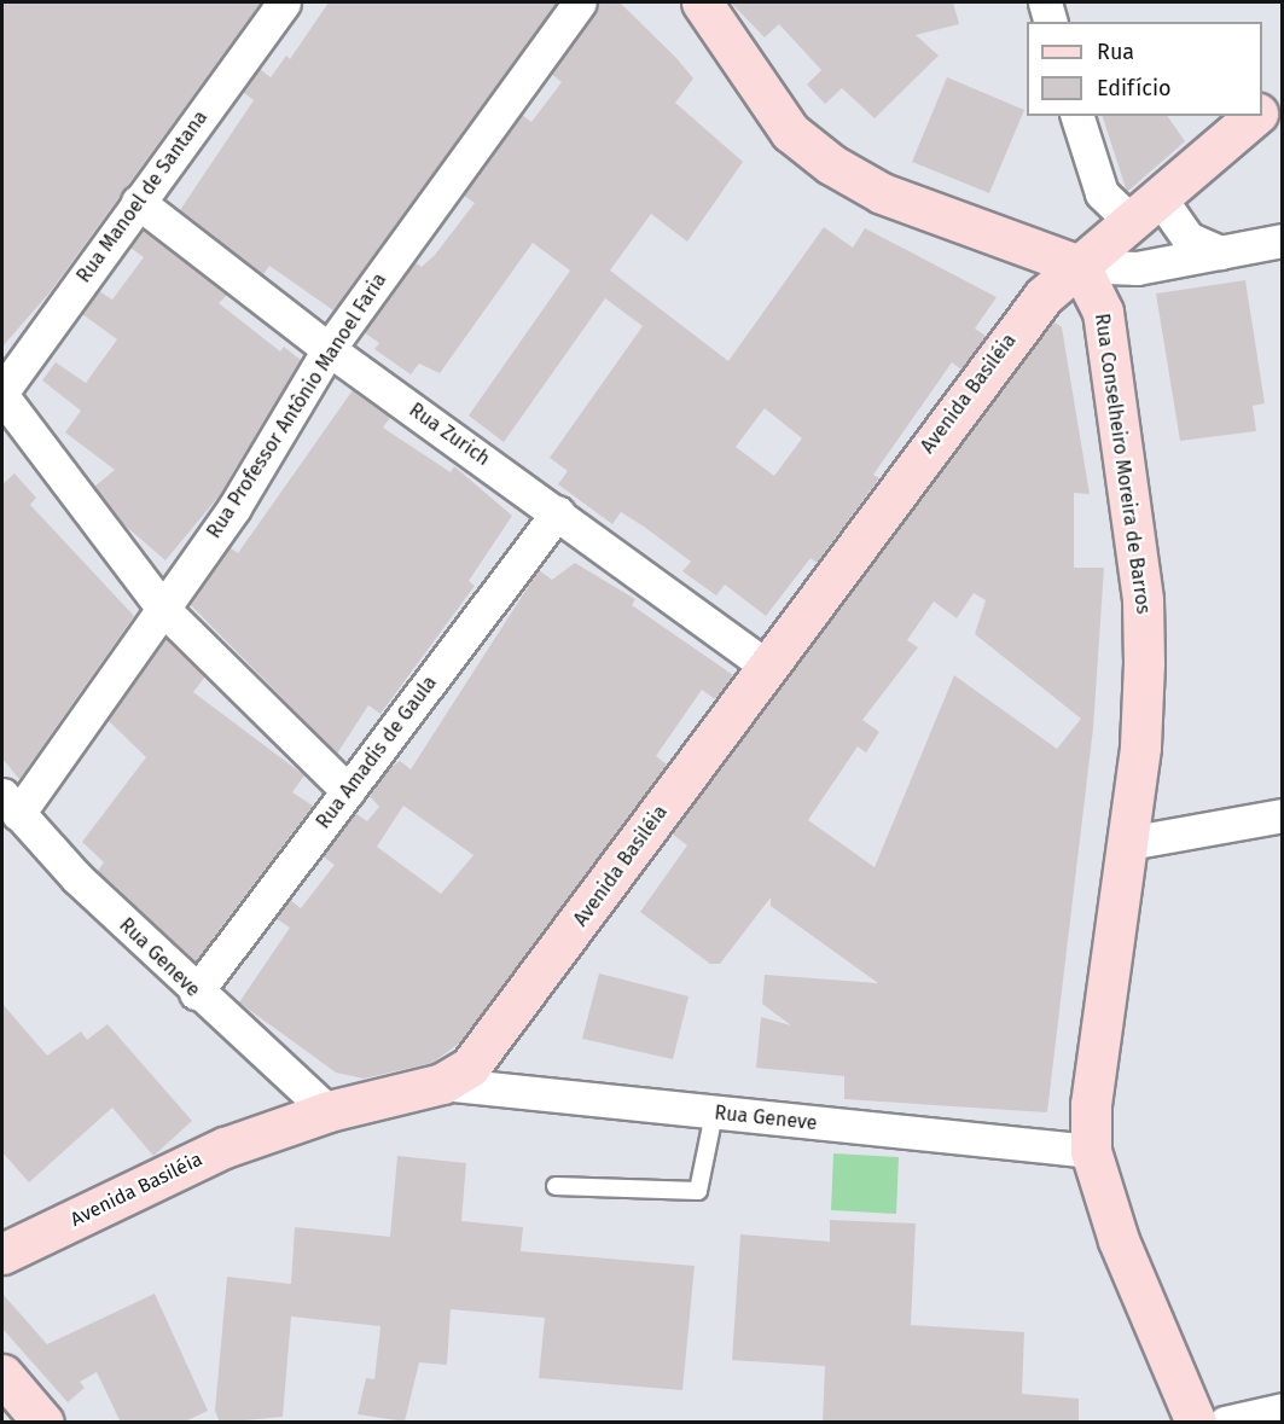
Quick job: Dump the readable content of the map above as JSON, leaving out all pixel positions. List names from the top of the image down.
{
  "streets": {
    "street": [
      "Rua Manoel de Santana",
      "Avenida Basiléia",
      "Rua Professor Antônio Manoel Faria",
      "Rua Zurich",
      "Rua Conselheiro Moreira de Barros",
      "Rua Amadis de Gaula",
      "Rua Geneve"
    ]
  },
  "crossings": [
    ["Rua Manoel de Santana", "Rua Zurich"],
    ["Avenida Basiléia", "Rua Zurich"],
    ["Avenida Basiléia", "Rua Conselheiro Moreira de Barros"],
    ["Avenida Basiléia", "Rua Geneve"],
    ["Rua Professor Antônio Manoel Faria", "Rua Zurich"],
    ["Rua Professor Antônio Manoel Faria", "Rua Geneve"],
    ["Rua Zurich", "Rua Amadis de Gaula"],
    ["Rua Conselheiro Moreira de Barros", "Rua Geneve"],
    ["Rua Amadis de Gaula", "Rua Geneve"]
  ],
  "legend": ["Rua", "Edifício"]
}
